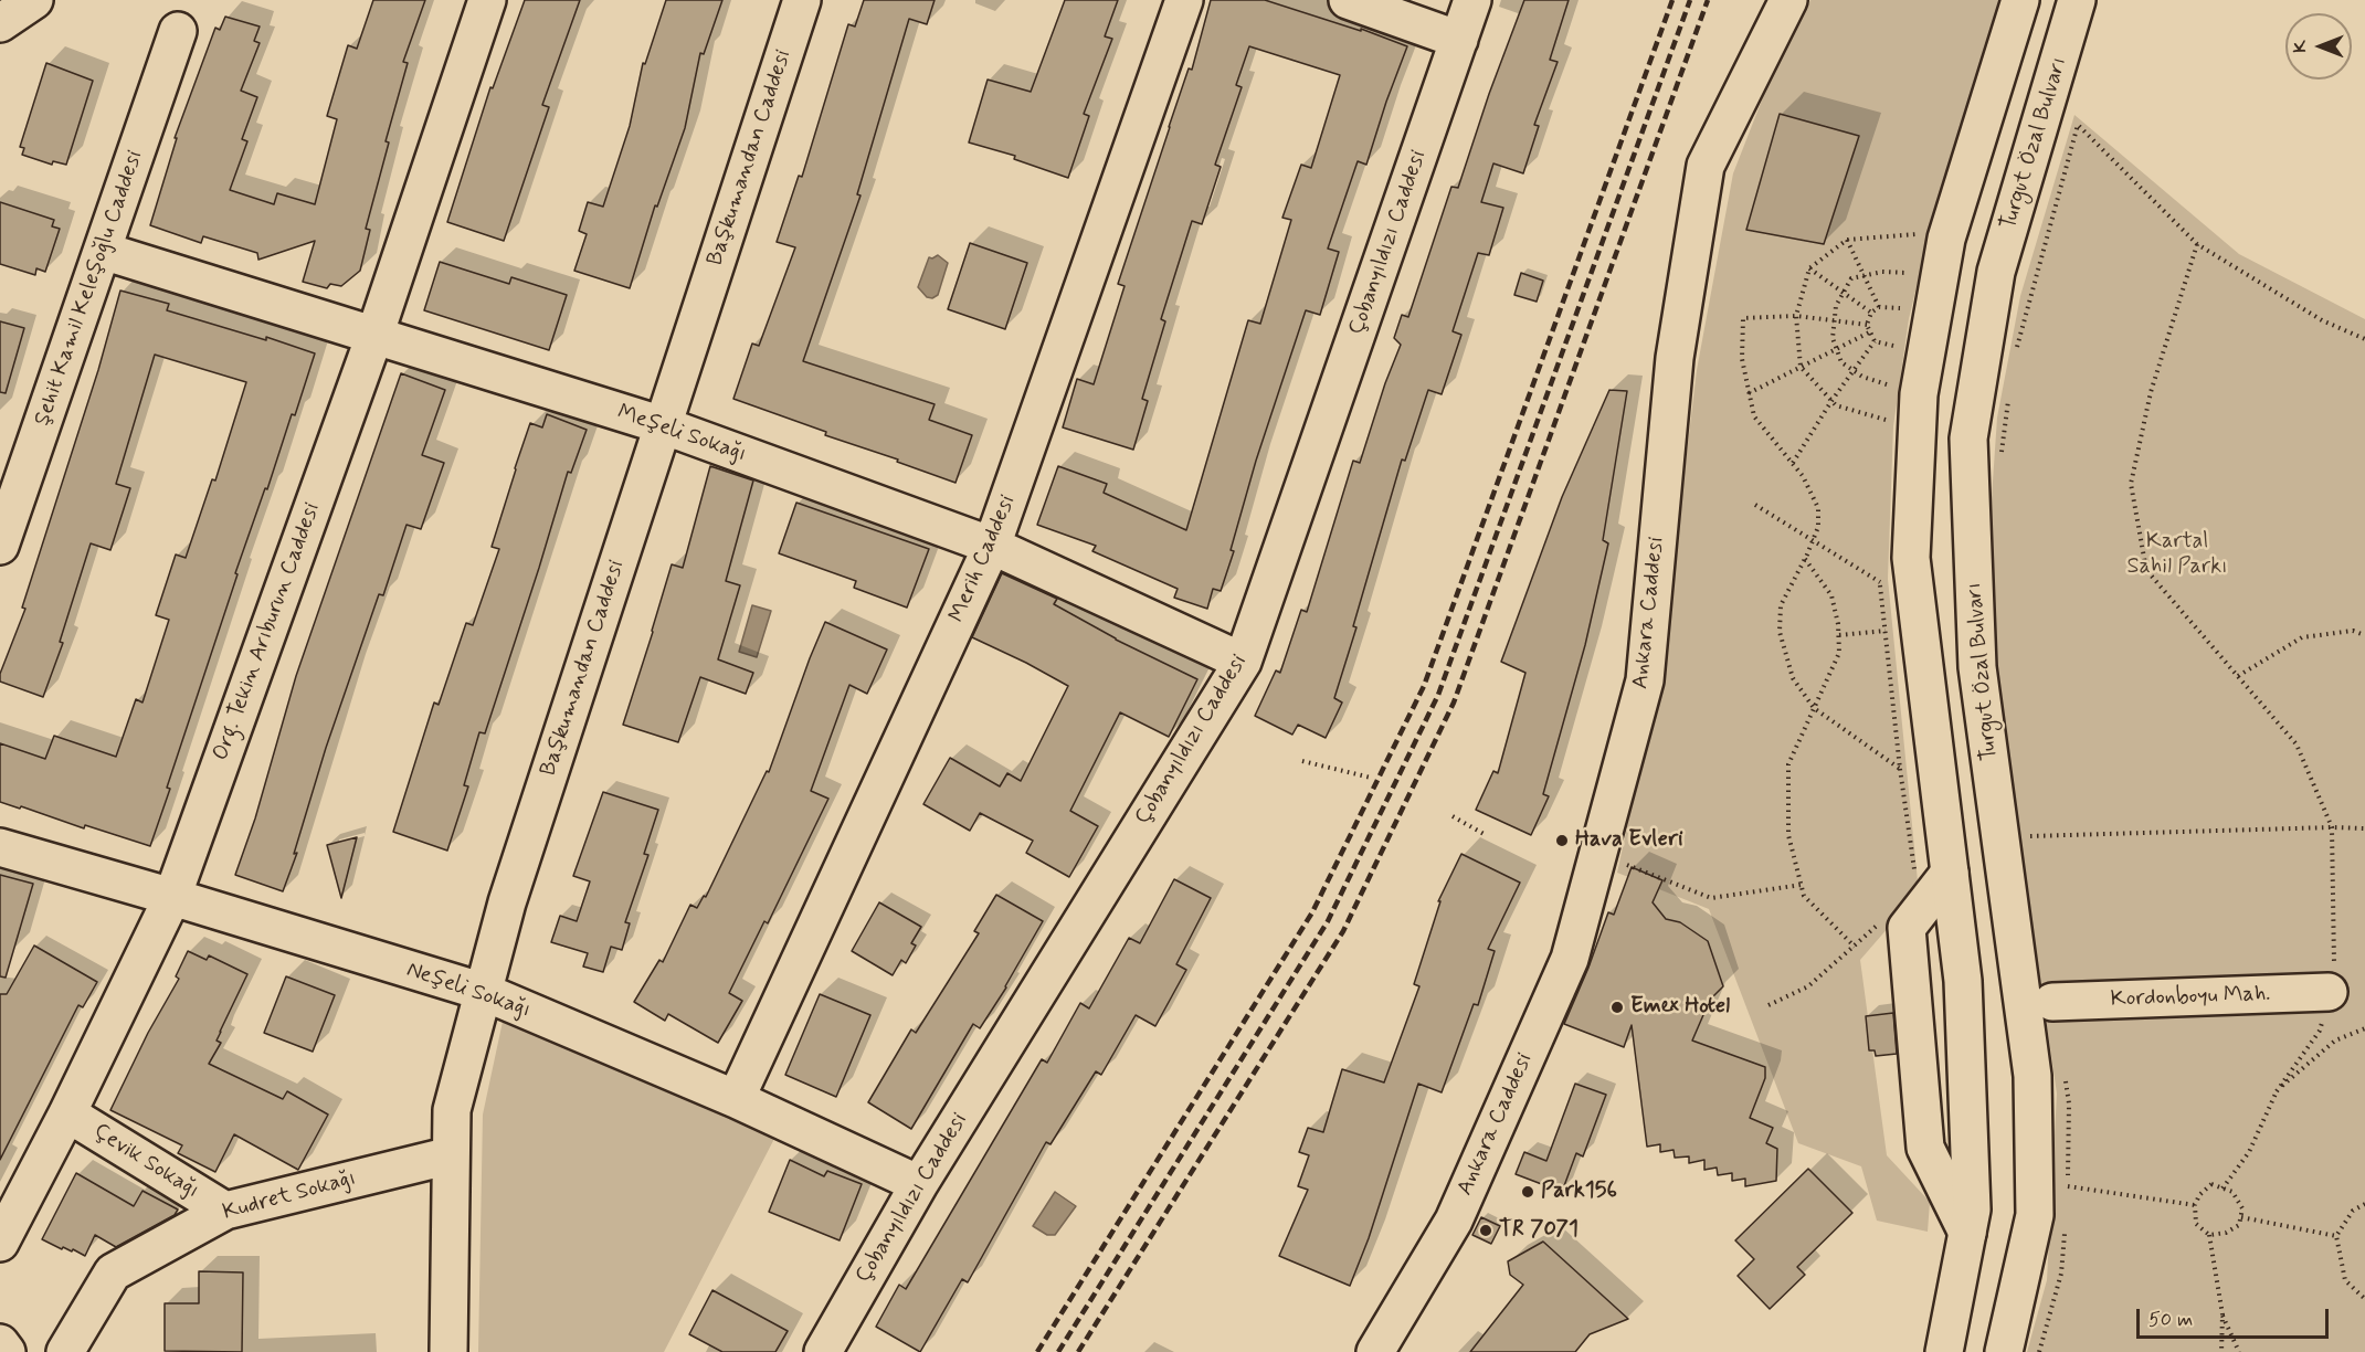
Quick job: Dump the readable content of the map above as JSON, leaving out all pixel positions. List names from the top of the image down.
{
  "streets": {
    "main road": [
      "Turgut Özal Bulvarı",
      "Başkumandan Caddesi",
      "Çobanyıldızı Caddesi",
      "Şehit Kamil Keleşoğlu Caddesi",
      "Meşeli Sokağı",
      "Merih Caddesi",
      "Ankara Caddesi",
      "Org. Tekin Arıburun Caddesi",
      "Neşeli Sokağı",
      "Kordonboyu Mah.",
      "Çevik Sokağı",
      "Kudret Sokağı"
    ]
  },
  "crossings": [
    ["Başkumandan Caddesi", "Meşeli Sokağı"],
    ["Başkumandan Caddesi", "Neşeli Sokağı"],
    ["Başkumandan Caddesi", "Kudret Sokağı"],
    ["Çobanyıldızı Caddesi", "Meşeli Sokağı"],
    ["Çobanyıldızı Caddesi", "Neşeli Sokağı"],
    ["Şehit Kamil Keleşoğlu Caddesi", "Meşeli Sokağı"],
    ["Meşeli Sokağı", "Merih Caddesi"],
    ["Meşeli Sokağı", "Org. Tekin Arıburun Caddesi"],
    ["Merih Caddesi", "Neşeli Sokağı"],
    ["Org. Tekin Arıburun Caddesi", "Neşeli Sokağı"],
    ["Org. Tekin Arıburun Caddesi", "Çevik Sokağı"],
    ["Çevik Sokağı", "Kudret Sokağı"]
  ],
  "parks": ["Kartal Sahil Parkı"],
  "places": [
    "Hava Evleri",
    "Emex Hotel",
    "Park156",
    "TR 7071"
  ],
  "scale_bar": "50 m",
  "north": "left"
}
